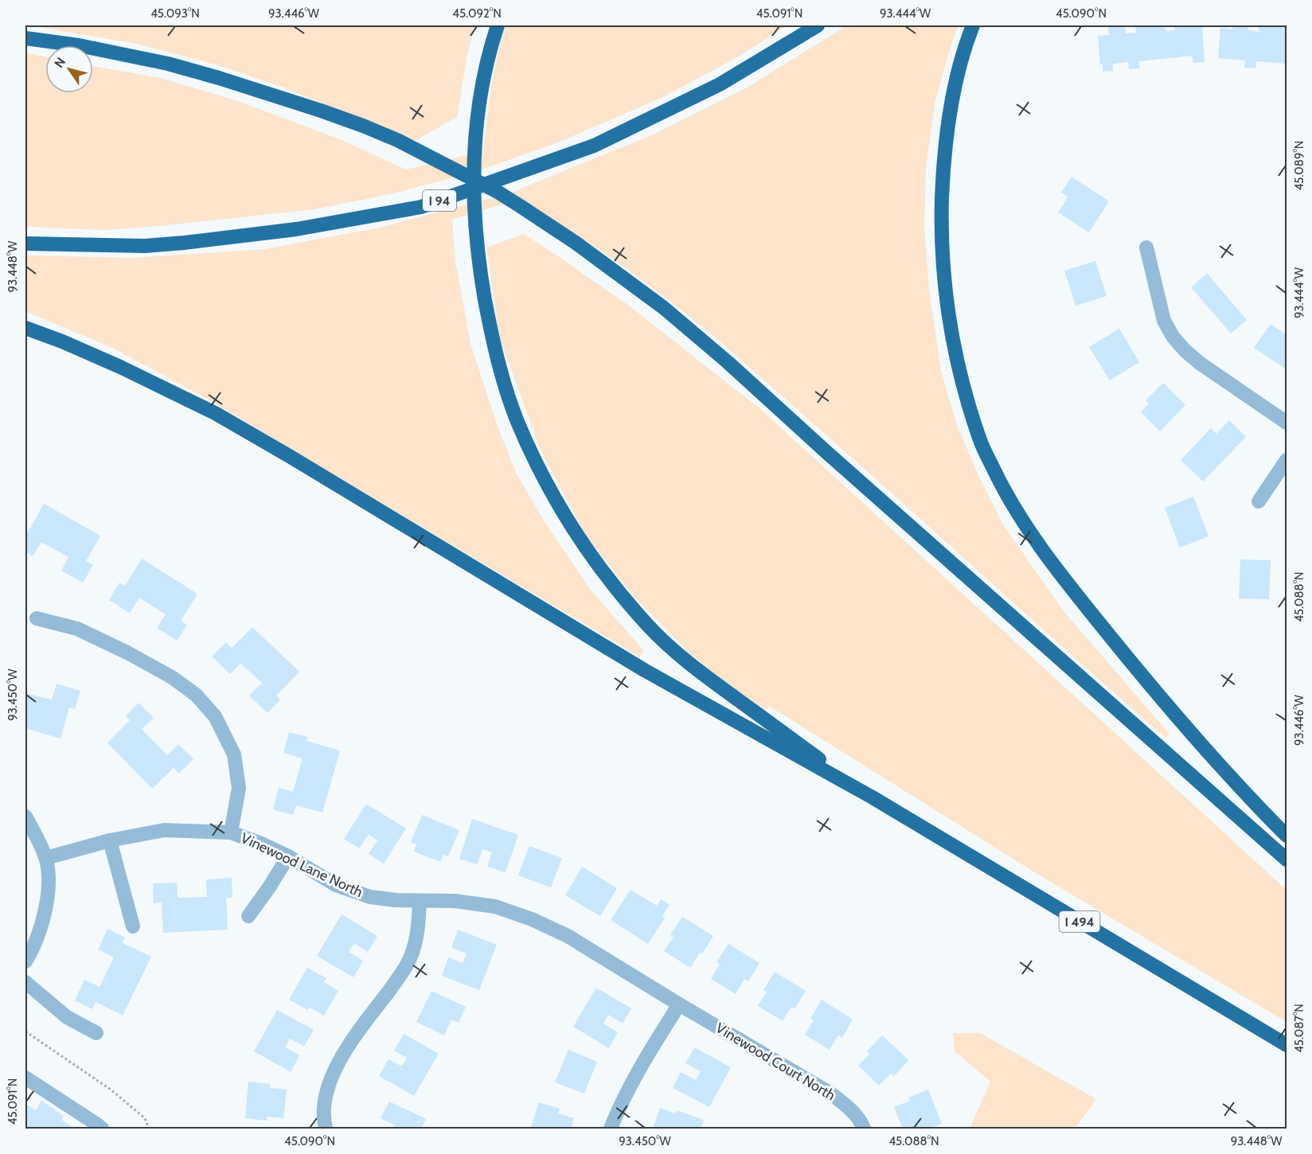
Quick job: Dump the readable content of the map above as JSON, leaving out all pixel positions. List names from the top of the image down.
{
  "streets": {
    "highway": ["I 94", "I 494"],
    "street": ["Vinewood Lane North", "Vinewood Court North"]
  },
  "crossings": [
    ["Vinewood Lane North", "Vinewood Court North"]
  ],
  "north": "top left",
  "coordinates": [
    "45.093°N",
    "93.446°W",
    "45.092°N",
    "45.091°N",
    "93.444°W",
    "45.090°N",
    "45.089°N",
    "93.448°W",
    "45.088°N",
    "93.450°W",
    "45.087°N"
  ]
}
